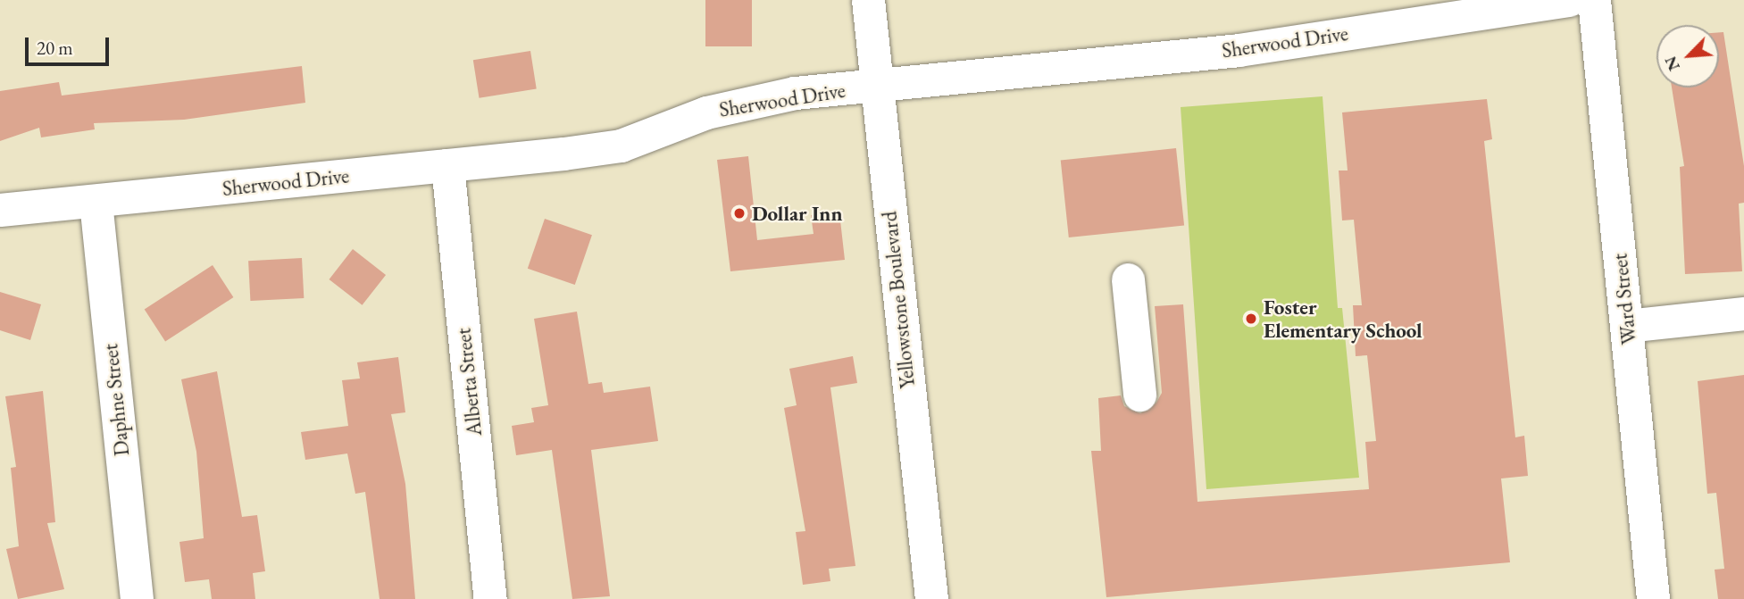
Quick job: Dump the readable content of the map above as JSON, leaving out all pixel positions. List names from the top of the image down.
{
  "streets": {
    "street": [
      "Sherwood Drive",
      "Ward Street",
      "Yellowstone Boulevard",
      "Alberta Street",
      "Daphne Street"
    ]
  },
  "crossings": [
    ["Sherwood Drive", "Yellowstone Boulevard"],
    ["Sherwood Drive", "Alberta Street"],
    ["Sherwood Drive", "Daphne Street"]
  ],
  "places": ["Dollar Inn", "Foster Elementary School"],
  "scale_bar": "20 m",
  "north": "bottom left"
}
